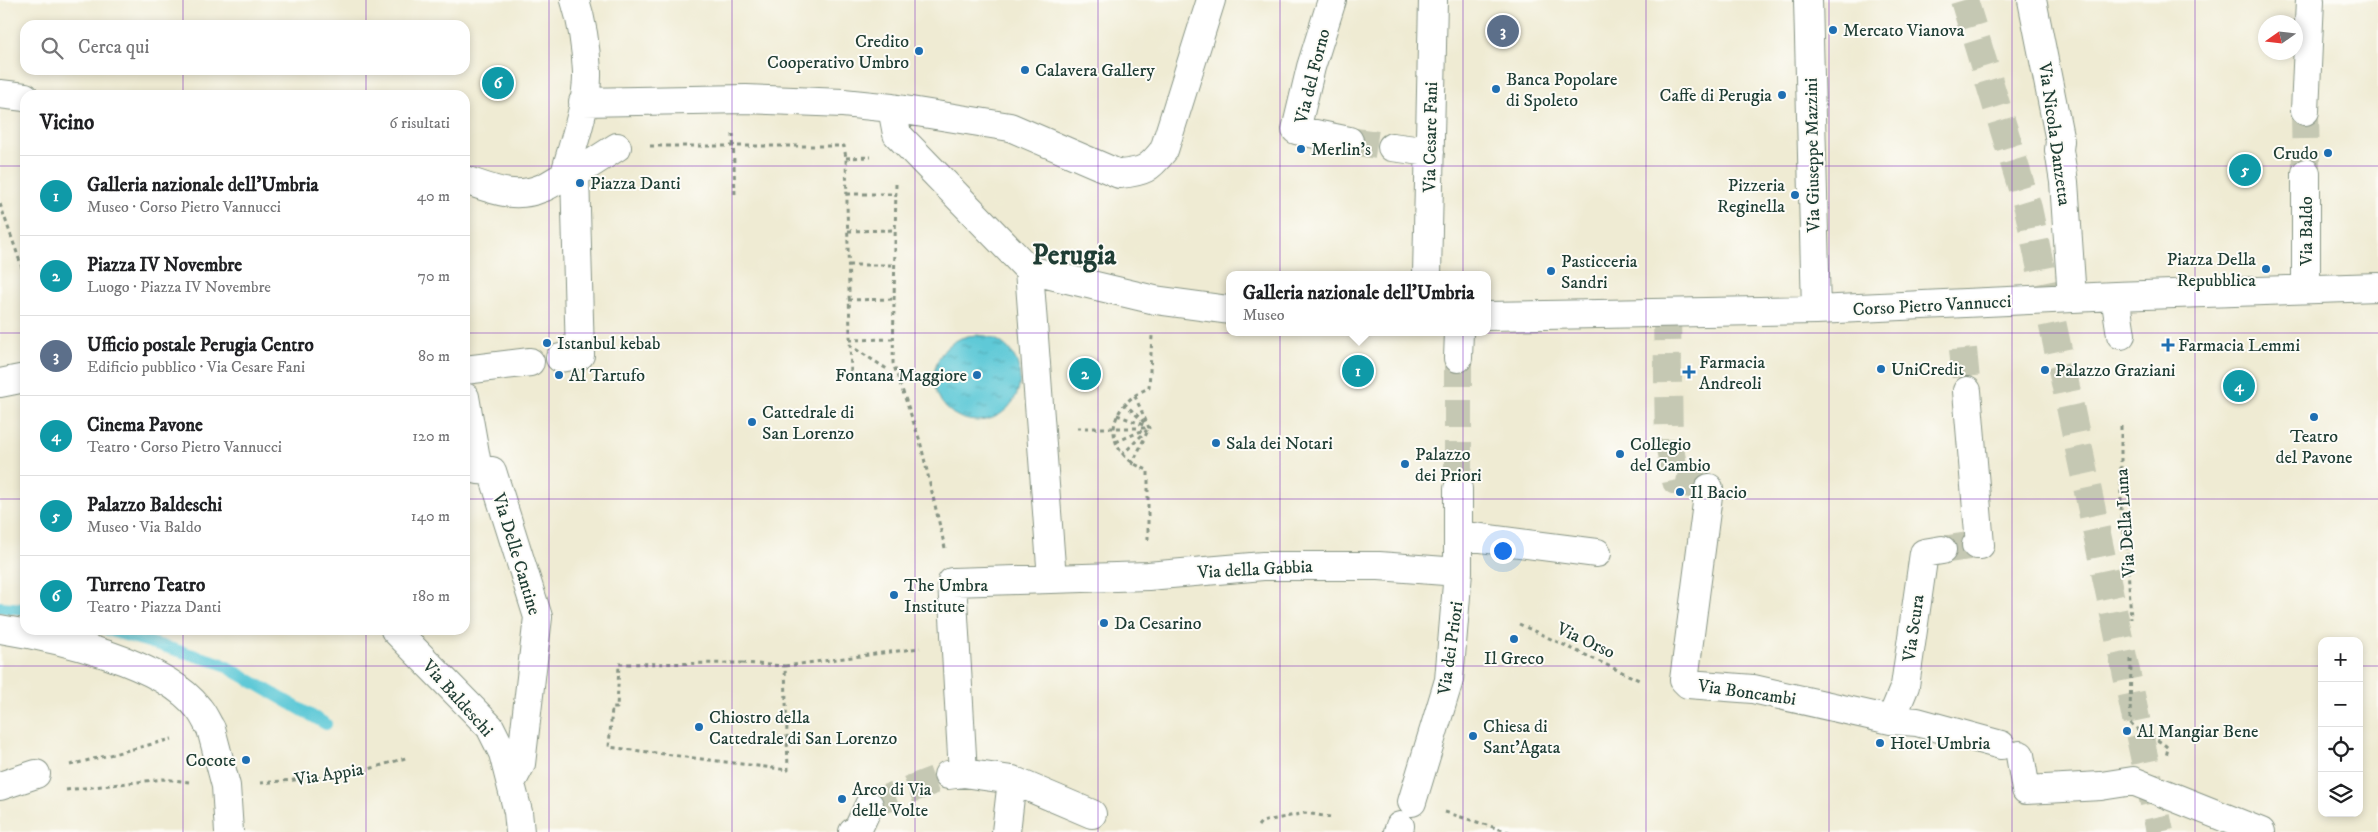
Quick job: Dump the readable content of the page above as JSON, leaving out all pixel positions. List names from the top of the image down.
{
  "streets": {
    "street": [
      "Via del Forno",
      "Via Nicola Danzetta",
      "Via Cesare Fani",
      "Via Giuseppe Mazzini",
      "Via Baldo",
      "Corso Pietro Vannucci",
      "Via Delle Cantine",
      "Via della Gabbia",
      "Via Scura",
      "Via dei Priori",
      "Via Boncambi",
      "Via Baldeschi"
    ],
    "path": ["Via Della Luna", "Via Orso", "Via Appia"]
  },
  "crossings": [
    ["Via Nicola Danzetta", "Corso Pietro Vannucci"],
    ["Via Giuseppe Mazzini", "Corso Pietro Vannucci"],
    ["Via Baldo", "Corso Pietro Vannucci"],
    ["Via Delle Cantine", "Via Baldeschi"],
    ["Via della Gabbia", "Via dei Priori"],
    ["Via Scura", "Via Boncambi"]
  ],
  "districts": ["Perugia"],
  "places": {
    "other": [
      "Mercato Vianova",
      "Credito Cooperativo Umbro",
      "Calavera Gallery",
      "Banca Popolare di Spoleto",
      "Caffe di Perugia",
      "Merlin's",
      "Crudo",
      "Piazza Danti",
      "Pizzeria Reginella",
      "Piazza Della Repubblica",
      "Pasticceria Sandri",
      "Istanbul kebab",
      "UniCredit",
      "Palazzo Graziani",
      "Al Tartufo",
      "Fontana Maggiore",
      "Teatro del Pavone",
      "Cattedrale di San Lorenzo",
      "Sala dei Notari",
      "Collegio del Cambio",
      "Palazzo dei Priori",
      "Il Bacio",
      "The Umbra Institute",
      "Da Cesarino",
      "Il Greco",
      "Chiostro della Cattedrale di San Lorenzo",
      "Al Mangiar Bene",
      "Chiesa di Sant’Agata",
      "Hotel Umbria",
      "Cocote",
      "Arco di Via delle Volte"
    ],
    "health": ["Farmacia Lemmi", "Farmacia Andreoli"]
  },
  "north": "left",
  "page": {
    "pins": [
      "3",
      "6",
      "5",
      "1",
      "2",
      "4"
    ],
    "search": "Cerca qui",
    "heading": ["Vicino", "6 risultati"],
    "list": [
      {
        "mark": "1",
        "name": "Galleria nazionale dell'Umbria",
        "note": "Museo · Corso Pietro Vannucci",
        "value": "40 m"
      },
      {
        "mark": "2",
        "name": "Piazza IV Novembre",
        "note": "Luogo · Piazza IV Novembre",
        "value": "70 m"
      },
      {
        "mark": "3",
        "name": "Ufficio postale Perugia Centro",
        "note": "Edificio pubblico · Via Cesare Fani",
        "value": "80 m"
      },
      {
        "mark": "4",
        "name": "Cinema Pavone",
        "note": "Teatro · Corso Pietro Vannucci",
        "value": "120 m"
      },
      {
        "mark": "5",
        "name": "Palazzo Baldeschi",
        "note": "Museo · Via Baldo",
        "value": "140 m"
      },
      {
        "mark": "6",
        "name": "Turreno Teatro",
        "note": "Teatro · Piazza Danti",
        "value": "180 m"
      }
    ],
    "popup": ["Galleria nazionale dell'Umbria", "Museo"],
    "map_buttons": ["+", "−"]
  }
}
